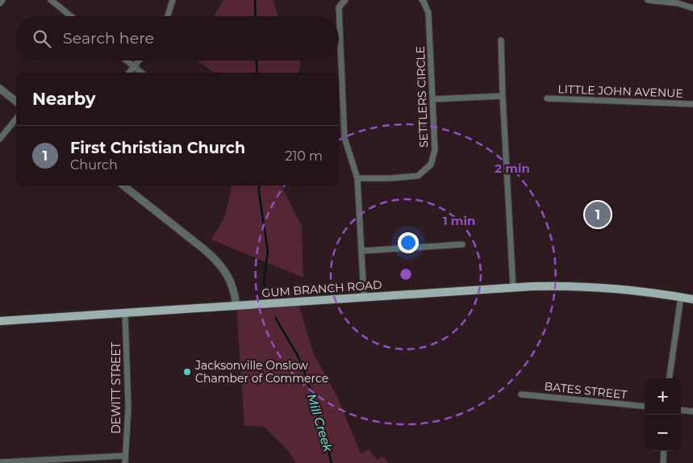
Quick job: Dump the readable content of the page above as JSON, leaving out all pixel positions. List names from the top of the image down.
{
  "streets": {
    "main road": ["GUM BRANCH ROAD"],
    "street": [
      "LITTLE JOHN AVENUE",
      "SETTLERS CIRCLE",
      "DEWITT STREET",
      "BATES STREET"
    ]
  },
  "crossings": [
    ["GUM BRANCH ROAD", "DEWITT STREET"]
  ],
  "water": ["Mill Creek"],
  "places": ["Jacksonville Onslow Chamber of Commerce"],
  "page": {
    "search": "Search here",
    "heading": "Nearby",
    "list": [
      {
        "mark": "1",
        "name": "First Christian Church",
        "note": "Church",
        "value": "210 m"
      }
    ],
    "pins": "1",
    "map_buttons": ["+", "−"]
  },
  "rings": ["2 min", "1 min"]
}
